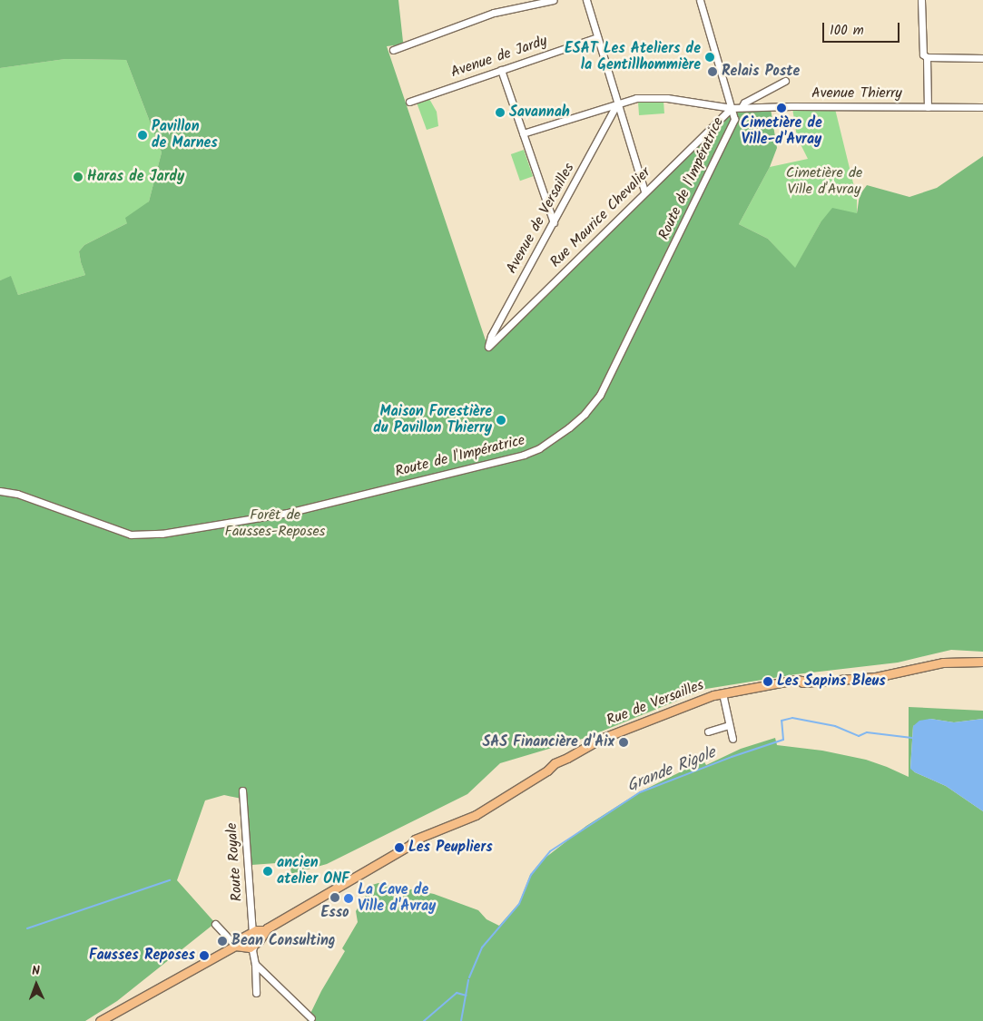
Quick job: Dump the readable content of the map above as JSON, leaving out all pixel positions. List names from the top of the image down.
{
  "streets": {
    "main road": ["Rue de Versailles"],
    "street": [
      "Avenue de Jardy",
      "Avenue Thierry",
      "Route de l'Impératrice",
      "Rue Maurice Chevalier",
      "Avenue de Versailles",
      "Route Royale"
    ]
  },
  "crossings": [
    ["Avenue Thierry", "Route de l'Impératrice"],
    ["Avenue Thierry", "Rue Maurice Chevalier"],
    ["Avenue Thierry", "Avenue de Versailles"],
    ["Route de l'Impératrice", "Rue Maurice Chevalier"],
    ["Rue Maurice Chevalier", "Avenue de Versailles"]
  ],
  "water": ["Grande Rigole"],
  "parks": ["Cimetière de Ville d'Avray", "Forêt de Fausses-Reposes"],
  "places": [
    "ESAT Les Ateliers de la Gentillhommière",
    "Relais Poste",
    "Cimetière de Ville-d'Avray",
    "Savannah",
    "Pavillon de Marnes",
    "Haras de Jardy",
    "Maison Forestière du Pavillon Thierry",
    "Les Sapins Bleus",
    "SAS Financière d'Aix",
    "Les Peupliers",
    "ancien atelier ONF",
    "Esso",
    "La Cave de Ville d'Avray",
    "Bean Consulting",
    "Fausses Reposes"
  ],
  "scale_bar": "100 m",
  "north": "top"
}
